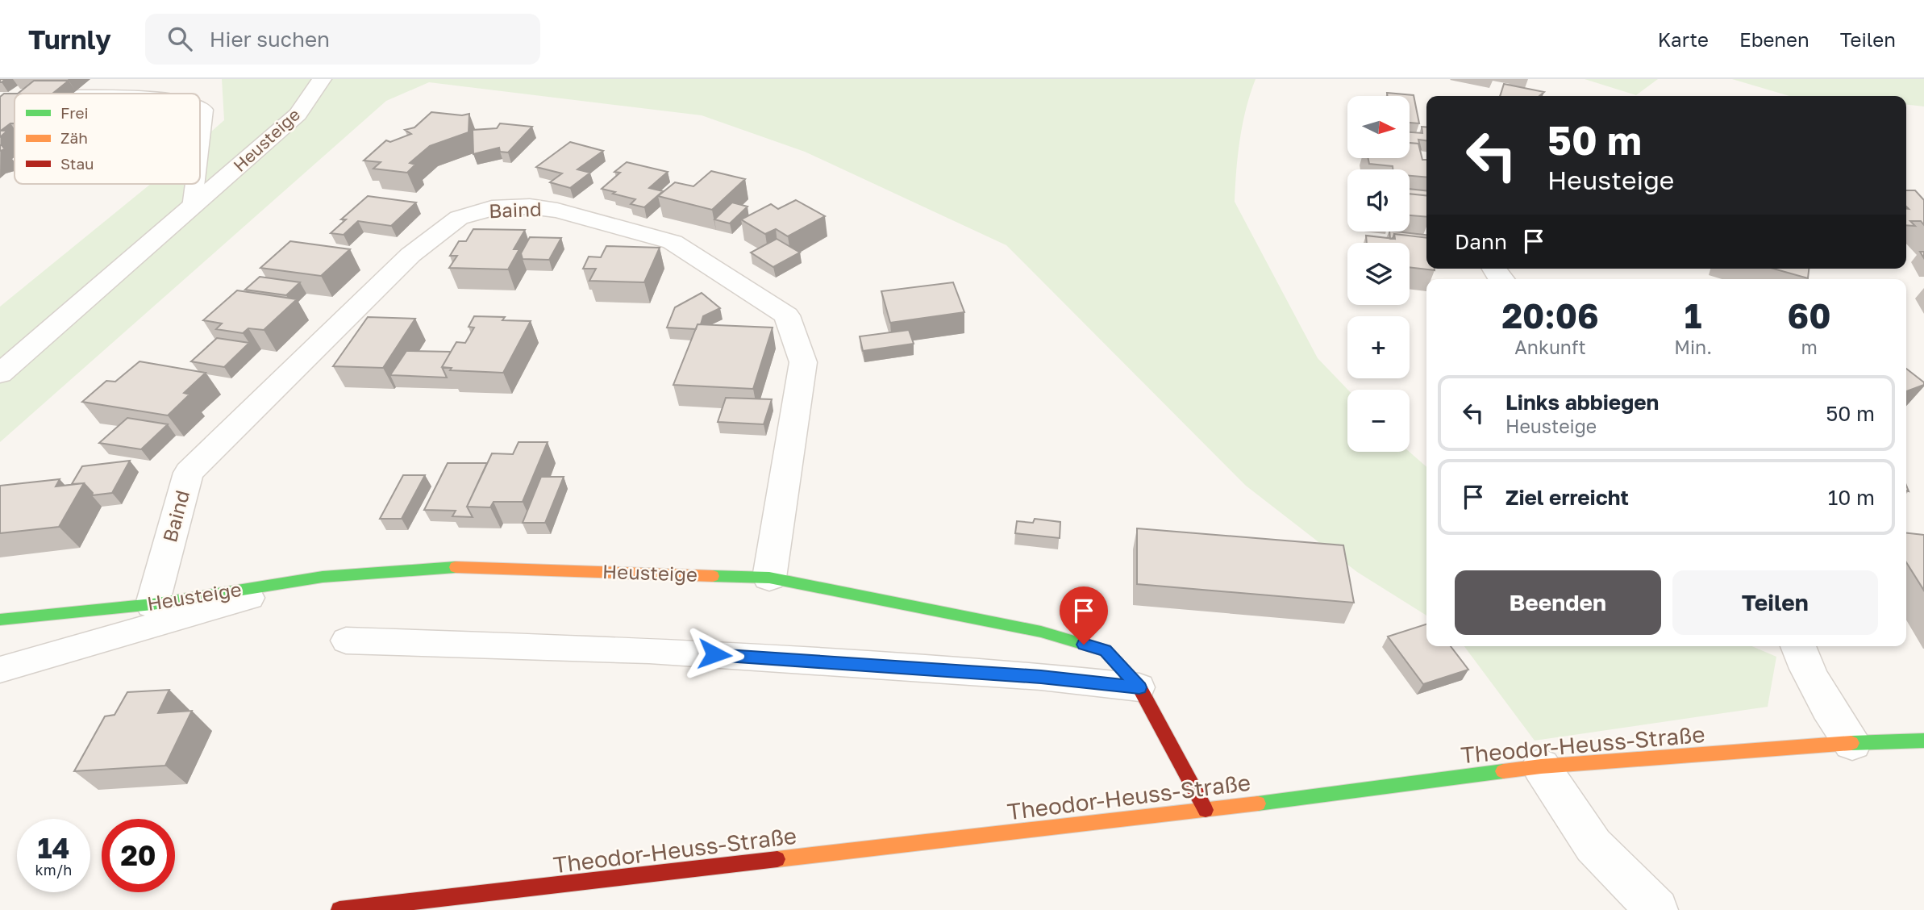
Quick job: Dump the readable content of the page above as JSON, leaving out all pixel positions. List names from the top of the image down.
{
  "streets": {
    "street": ["Heusteige", "Baind", "Theodor-Heuss-Straße"]
  },
  "crossings": [
    ["Heusteige", "Baind"],
    ["Heusteige", "Theodor-Heuss-Straße"]
  ],
  "legend": ["Frei", "Zäh", "Stau"],
  "north": "right",
  "page": {
    "header": "Turnly",
    "search": "Hier suchen",
    "nav": ["Karte", "Ebenen", "Teilen"],
    "map_buttons": ["+", "−"],
    "turn": ["50 m", "Heusteige"],
    "then": "Dann",
    "eta": [
      "20:06",
      "Ankunft",
      "1",
      "Min.",
      "60",
      "m"
    ],
    "list": [
      {
        "name": "Links abbiegen",
        "note": "Heusteige",
        "value": "50 m"
      },
      {
        "name": "Ziel erreicht",
        "value": "10 m"
      }
    ],
    "buttons": ["Beenden", "Teilen"],
    "speed": "14 km/h",
    "limit": "20"
  }
}
